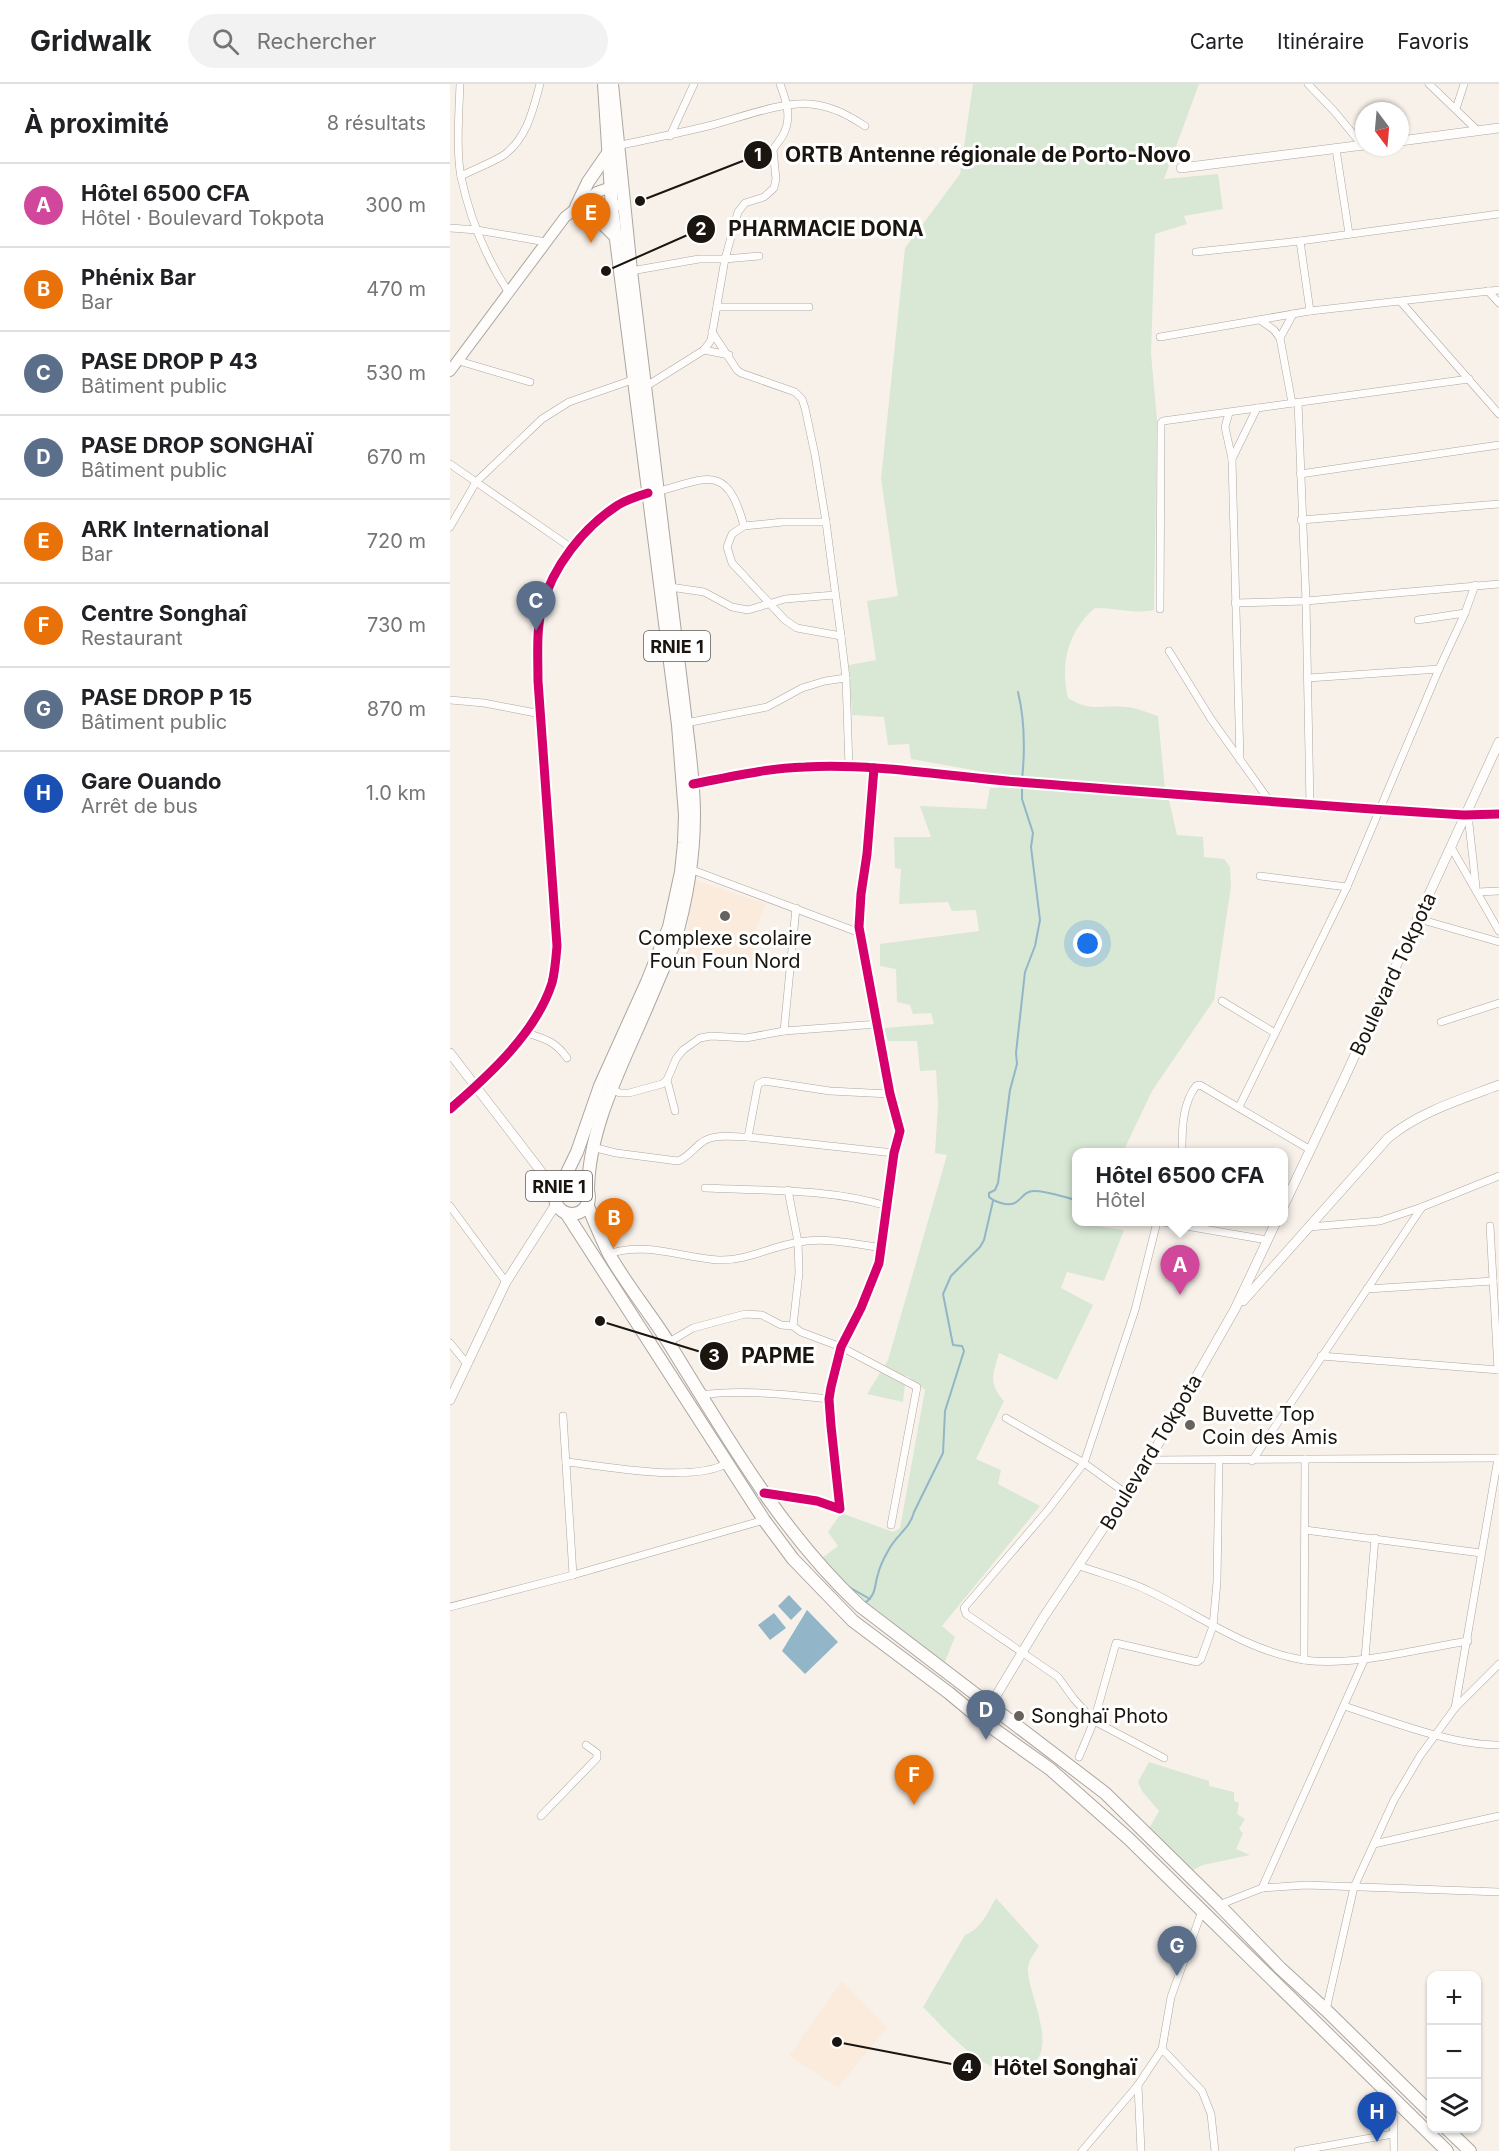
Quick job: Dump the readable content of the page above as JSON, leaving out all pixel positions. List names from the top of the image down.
{
  "streets": {
    "highway": ["RNIE 1"],
    "street": ["Boulevard Tokpota"]
  },
  "crossings": [
    ["RNIE 1", "Boulevard Tokpota"]
  ],
  "places": [
    "ORTB Antenne régionale de Porto-Novo",
    "PHARMACIE DONA",
    "Complexe scolaire Foun Foun Nord",
    "PAPME",
    "Buvette Top Coin des Amis",
    "Songhaï Photo",
    "Hôtel Songhaï"
  ],
  "north": "bottom",
  "page": {
    "header": "Gridwalk",
    "search": "Rechercher",
    "nav": ["Carte", "Itinéraire", "Favoris"],
    "heading": ["À proximité", "8 résultats"],
    "list": [
      {
        "mark": "A",
        "name": "Hôtel 6500 CFA",
        "note": "Hôtel · Boulevard Tokpota",
        "value": "300 m"
      },
      {
        "mark": "B",
        "name": "Phénix Bar",
        "note": "Bar",
        "value": "470 m"
      },
      {
        "mark": "C",
        "name": "PASE DROP P 43",
        "note": "Bâtiment public",
        "value": "530 m"
      },
      {
        "mark": "D",
        "name": "PASE DROP SONGHAÏ",
        "note": "Bâtiment public",
        "value": "670 m"
      },
      {
        "mark": "E",
        "name": "ARK International",
        "note": "Bar",
        "value": "720 m"
      },
      {
        "mark": "F",
        "name": "Centre Songhaî",
        "note": "Restaurant",
        "value": "730 m"
      },
      {
        "mark": "G",
        "name": "PASE DROP P 15",
        "note": "Bâtiment public",
        "value": "870 m"
      },
      {
        "mark": "H",
        "name": "Gare Ouando",
        "note": "Arrêt de bus",
        "value": "1.0 km"
      }
    ],
    "pins": [
      "E",
      "C",
      "B",
      "A",
      "D",
      "F",
      "G",
      "H"
    ],
    "popup": ["Hôtel 6500 CFA", "Hôtel"],
    "map_buttons": ["+", "−"]
  }
}
